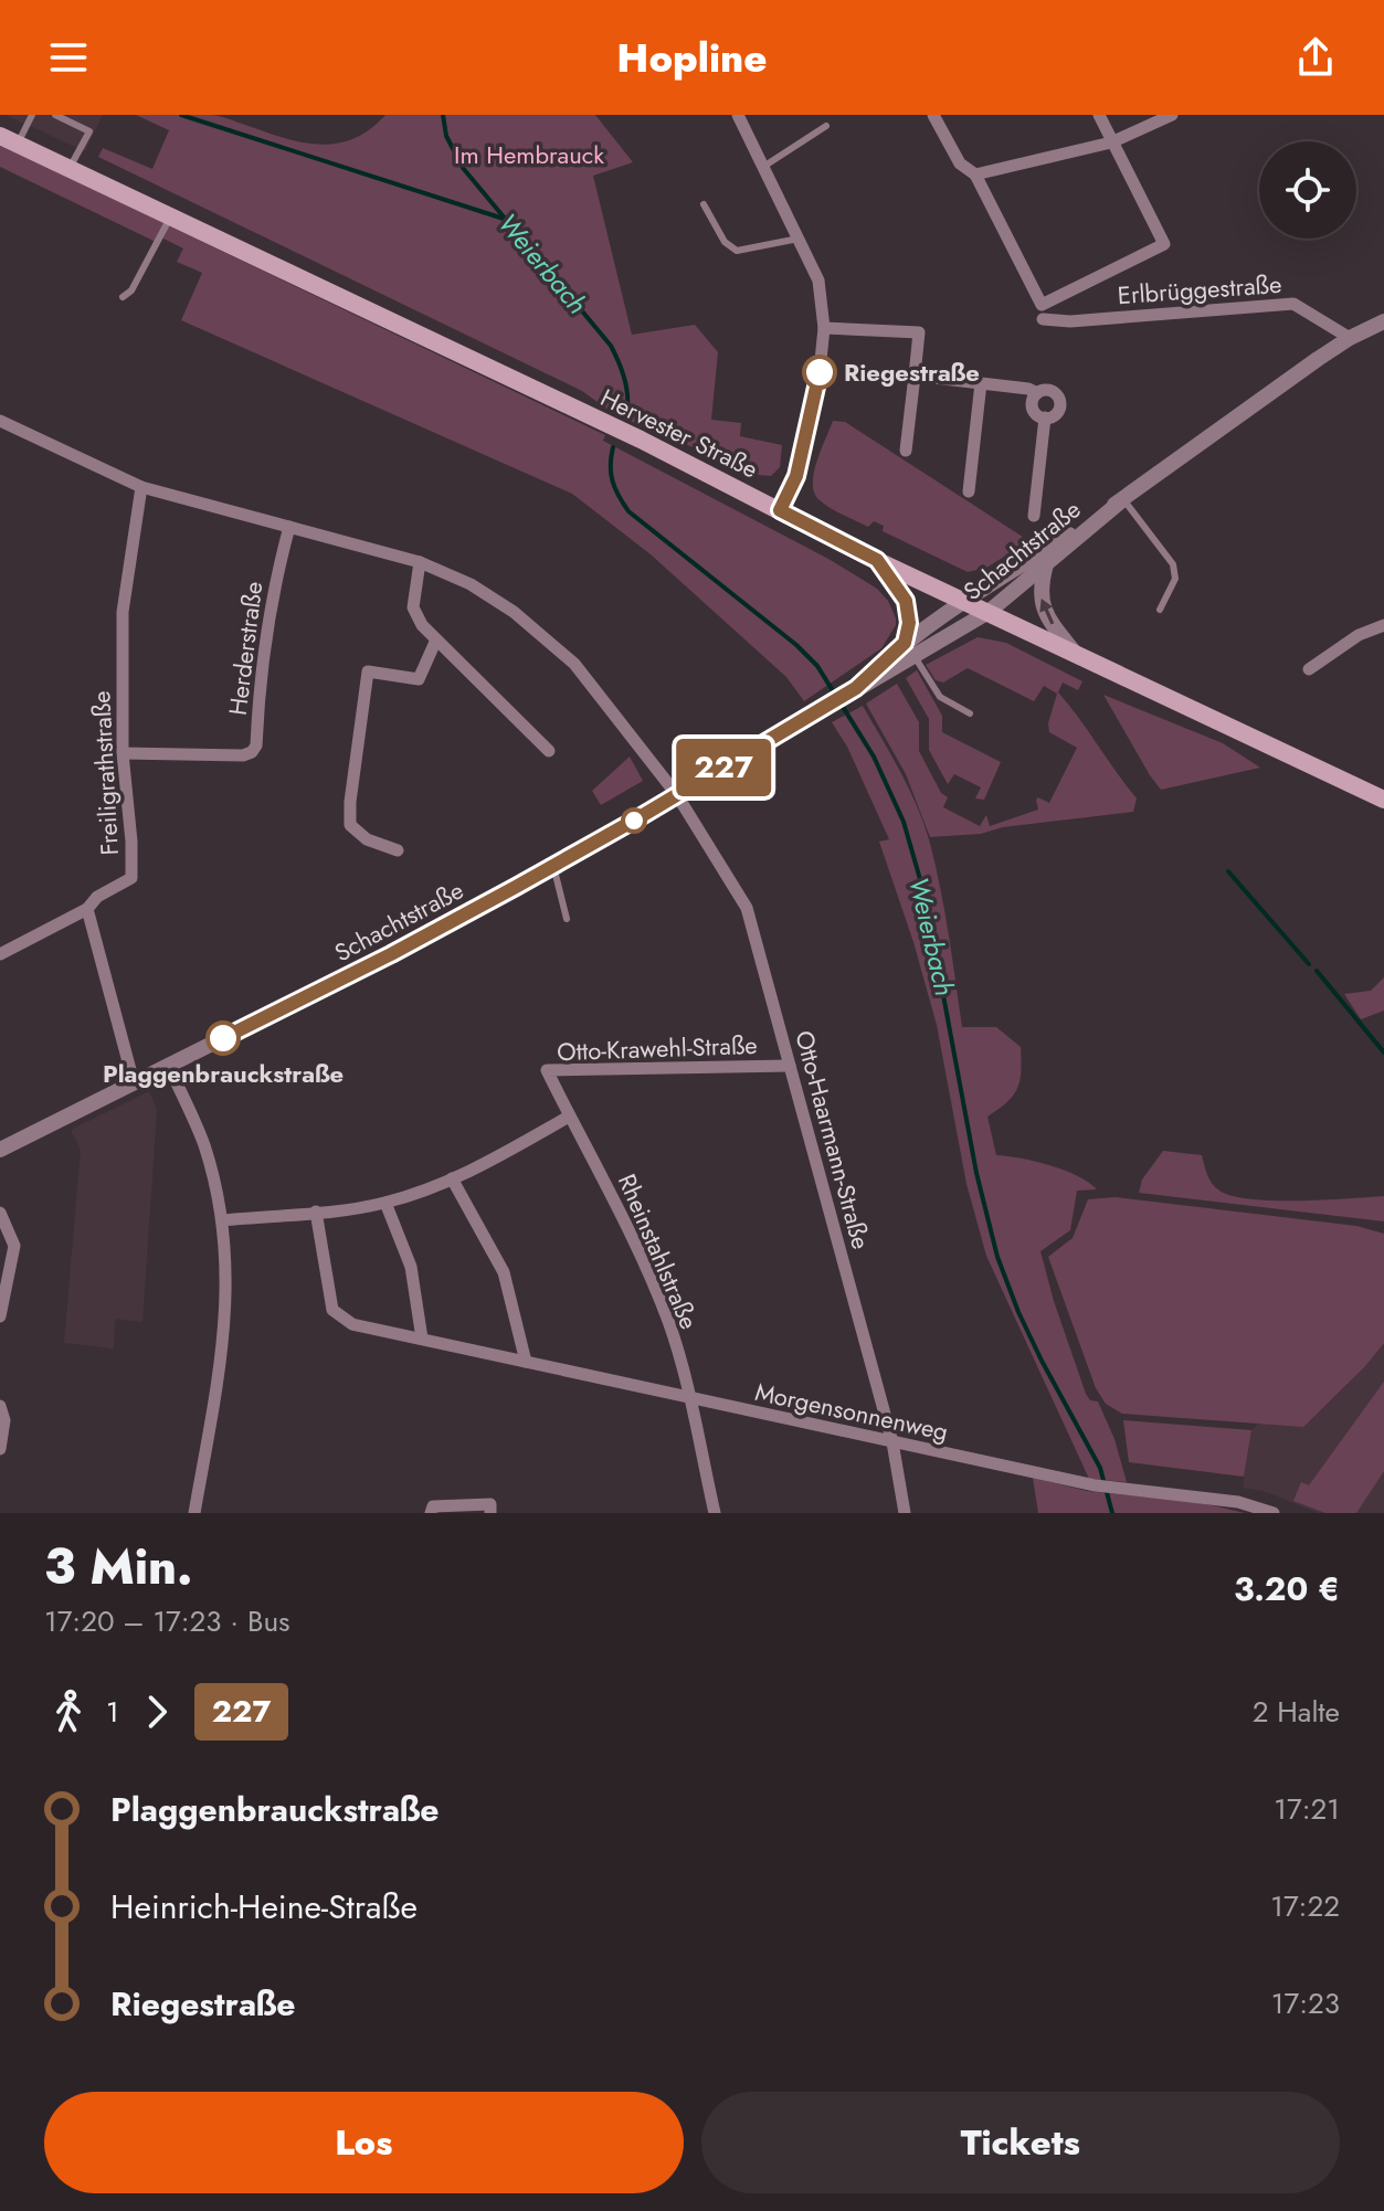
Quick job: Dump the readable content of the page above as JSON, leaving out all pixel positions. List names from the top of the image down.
{
  "streets": {
    "main road": ["Hervester Straße"],
    "street": [
      "Erlbrüggestraße",
      "Schachtstraße",
      "Herderstraße",
      "Freiligrathstraße",
      "Otto-Krawehl-Straße",
      "Otto-Haarmann-Straße",
      "Rheinstahlstraße",
      "Morgensonnenweg"
    ]
  },
  "crossings": [
    ["Erlbrüggestraße", "Schachtstraße"],
    ["Hervester Straße", "Schachtstraße"],
    ["Schachtstraße", "Otto-Haarmann-Straße"],
    ["Herderstraße", "Freiligrathstraße"],
    ["Herderstraße", "Otto-Haarmann-Straße"],
    ["Freiligrathstraße", "Otto-Haarmann-Straße"],
    ["Otto-Krawehl-Straße", "Otto-Haarmann-Straße"],
    ["Otto-Krawehl-Straße", "Rheinstahlstraße"],
    ["Otto-Haarmann-Straße", "Morgensonnenweg"],
    ["Rheinstahlstraße", "Morgensonnenweg"]
  ],
  "water": ["Weierbach"],
  "parks": ["Im Hembrauck"],
  "places": ["Riegestraße", "Plaggenbrauckstraße"],
  "lines": ["bus line 227"],
  "page": {
    "header": "Hopline",
    "on_map": "227",
    "heading": ["3 Min.", "17:20 – 17:23 · Bus", "3.20 €"],
    "legs": ["1", "227", "2 Halte"],
    "list": [
      {
        "name": "Plaggenbrauckstraße",
        "value": "17:21"
      },
      {
        "name": "Heinrich-Heine-Straße",
        "value": "17:22"
      },
      {
        "name": "Riegestraße",
        "value": "17:23"
      }
    ],
    "buttons": ["Los", "Tickets"]
  }
}
